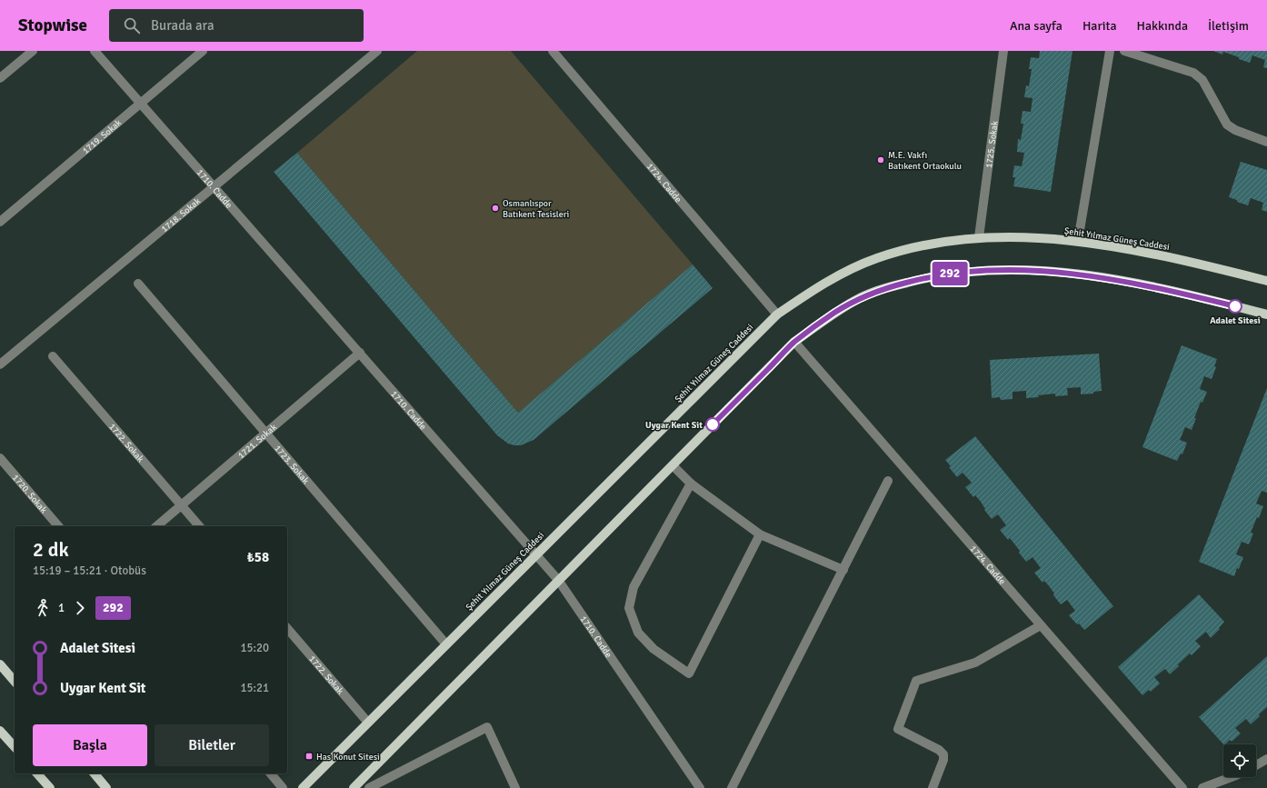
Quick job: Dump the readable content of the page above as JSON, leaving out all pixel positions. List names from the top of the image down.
{
  "streets": {
    "main road": ["Şehit Yılmaz Güneş Caddesi"],
    "street": [
      "1719. Sokak",
      "1725. Sokak",
      "1724. Cadde",
      "1710. Cadde",
      "1718. Sokak",
      "1721. Sokak",
      "1722. Sokak",
      "1723. Sokak",
      "1720. Sokak"
    ]
  },
  "crossings": [
    ["1719. Sokak", "1710. Cadde"],
    ["1725. Sokak", "Şehit Yılmaz Güneş Caddesi"],
    ["1724. Cadde", "Şehit Yılmaz Güneş Caddesi"],
    ["1710. Cadde", "1718. Sokak"],
    ["1710. Cadde", "Şehit Yılmaz Güneş Caddesi"],
    ["1710. Cadde", "1721. Sokak"],
    ["Şehit Yılmaz Güneş Caddesi", "1722. Sokak"],
    ["Şehit Yılmaz Güneş Caddesi", "1723. Sokak"],
    ["1721. Sokak", "1722. Sokak"],
    ["1721. Sokak", "1723. Sokak"]
  ],
  "places": {
    "other": [
      "M.E. Vakfı Batıkent Ortaokulu",
      "Osmanlıspor Batıkent Tesisleri",
      "Adalet Sitesi",
      "Uygar Kent Sit"
    ],
    "transit": ["Has Konut Sitesi"]
  },
  "lines": ["bus line 292"],
  "page": {
    "header": "Stopwise",
    "search": "Burada ara",
    "nav": [
      "Ana sayfa",
      "Harita",
      "Hakkında",
      "İletişim"
    ],
    "on_map": "292",
    "heading": ["2 dk", "15:19 – 15:21 · Otobüs", "₺58"],
    "legs": ["1", "292"],
    "list": [
      {
        "name": "Adalet Sitesi",
        "value": "15:20"
      },
      {
        "name": "Uygar Kent Sit",
        "value": "15:21"
      }
    ],
    "buttons": ["Başla", "Biletler"]
  }
}
